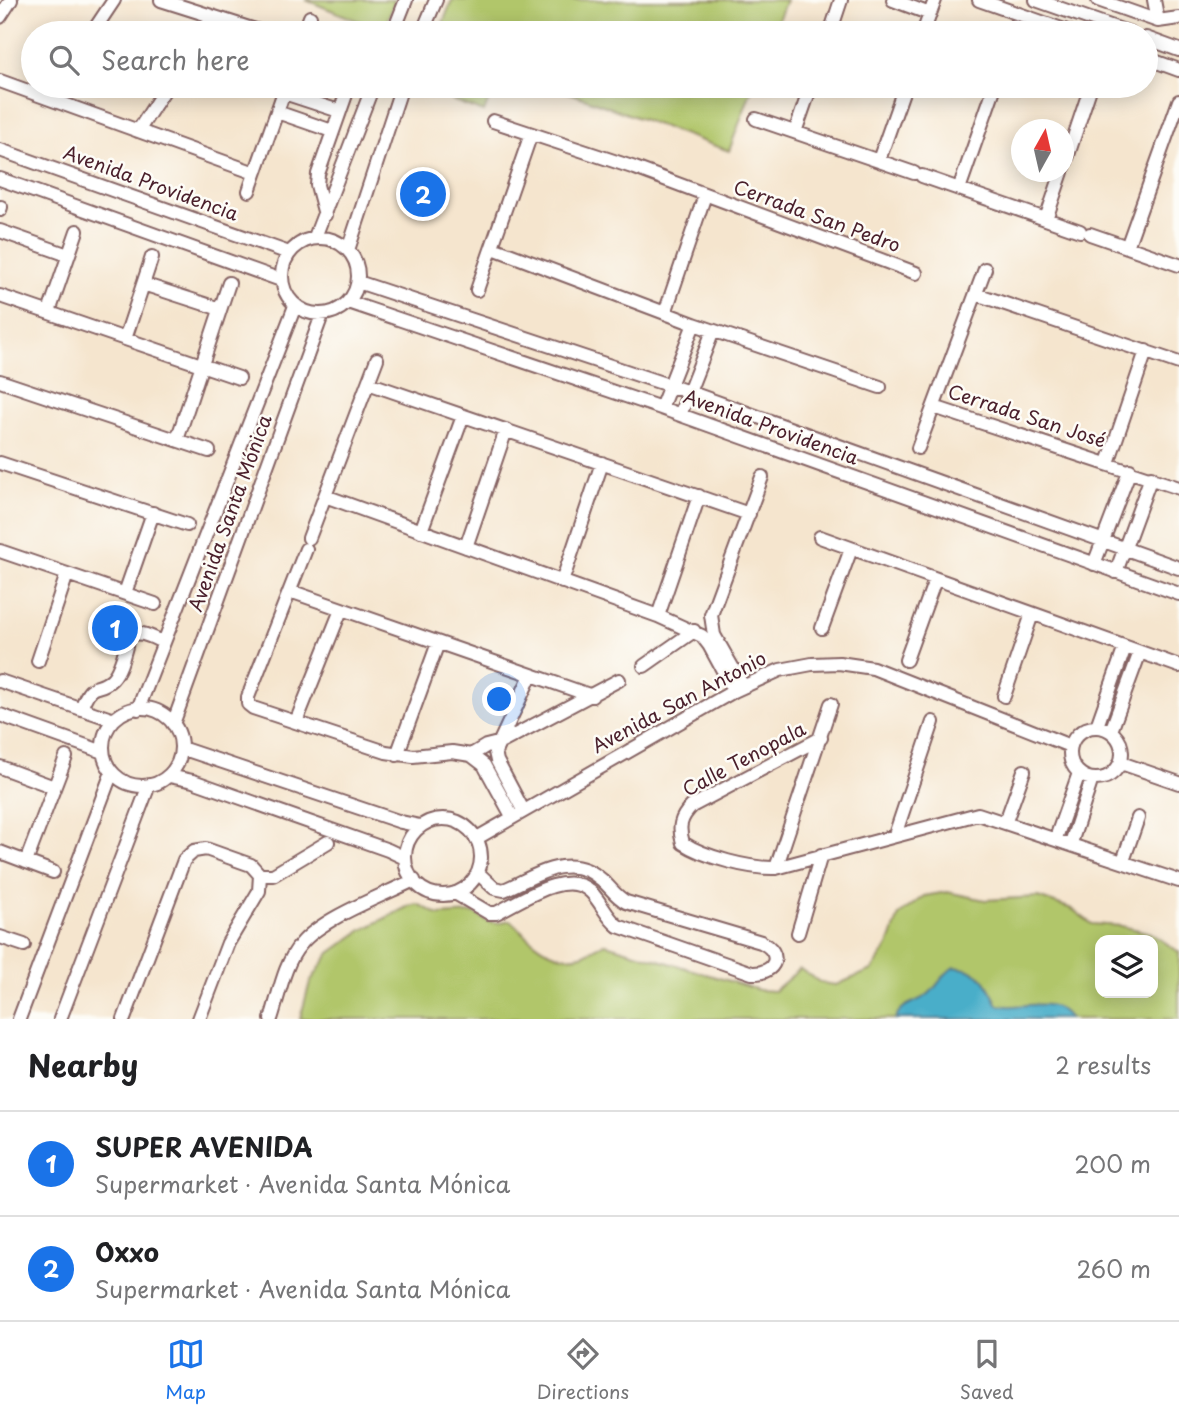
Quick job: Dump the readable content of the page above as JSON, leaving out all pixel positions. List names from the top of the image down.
{
  "streets": {
    "street": [
      "Avenida Providencia",
      "Cerrada San Pedro",
      "Cerrada San José",
      "Avenida Santa Mónica",
      "Avenida San Antonio",
      "Calle Tenopala"
    ]
  },
  "crossings": [
    ["Avenida Providencia", "Avenida Santa Mónica"]
  ],
  "north": "top",
  "page": {
    "search": "Search here",
    "pins": ["2", "1"],
    "heading": ["Nearby", "2 results"],
    "list": [
      {
        "mark": "1",
        "name": "SUPER AVENIDA",
        "note": "Supermarket · Avenida Santa Mónica",
        "value": "200 m"
      },
      {
        "mark": "2",
        "name": "Oxxo",
        "note": "Supermarket · Avenida Santa Mónica",
        "value": "260 m"
      }
    ],
    "nav": ["Map", "Directions", "Saved"]
  }
}
